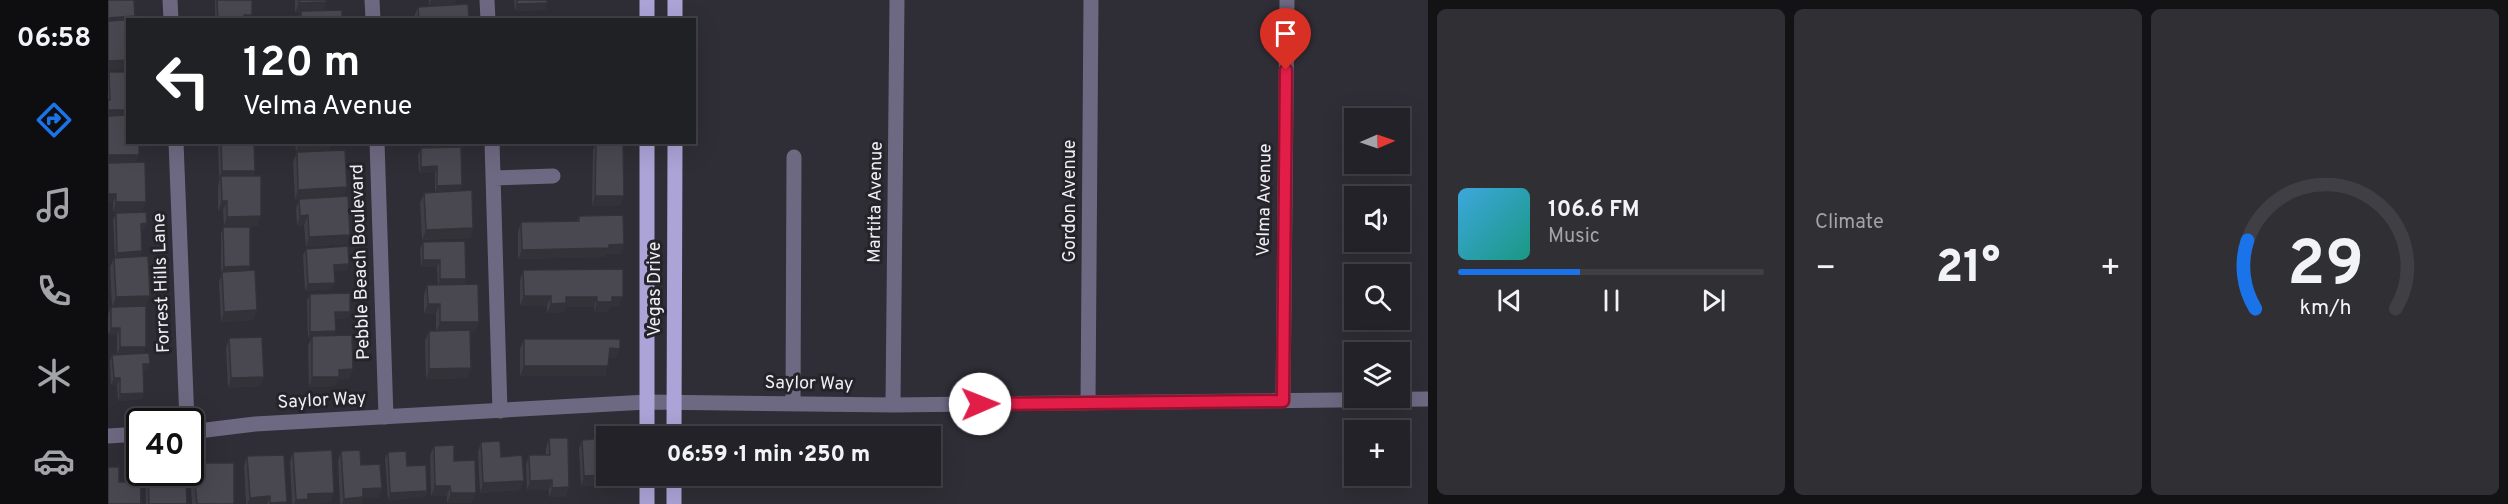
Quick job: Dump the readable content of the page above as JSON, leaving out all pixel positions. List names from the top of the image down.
{
  "streets": {
    "main road": ["Vegas Drive"],
    "street": [
      "Velma Avenue",
      "Gordon Avenue",
      "Martita Avenue",
      "Pebble Beach Boulevard",
      "Forrest Hills Lane",
      "Saylor Way"
    ]
  },
  "crossings": [
    ["Velma Avenue", "Saylor Way"],
    ["Gordon Avenue", "Saylor Way"],
    ["Martita Avenue", "Saylor Way"],
    ["Pebble Beach Boulevard", "Saylor Way"],
    ["Vegas Drive", "Saylor Way"]
  ],
  "north": "right",
  "page": {
    "tabs": "06:58",
    "tile": "Climate",
    "turn": ["120 m", "Velma Avenue"],
    "map_buttons": "+",
    "song": ["106.6 FM", "Music"],
    "heat": ["−", "21°", "+"],
    "limit": "40",
    "trip": "06:59 · 1 min · 250 m",
    "gauge": ["29", "km/h"]
  }
}
